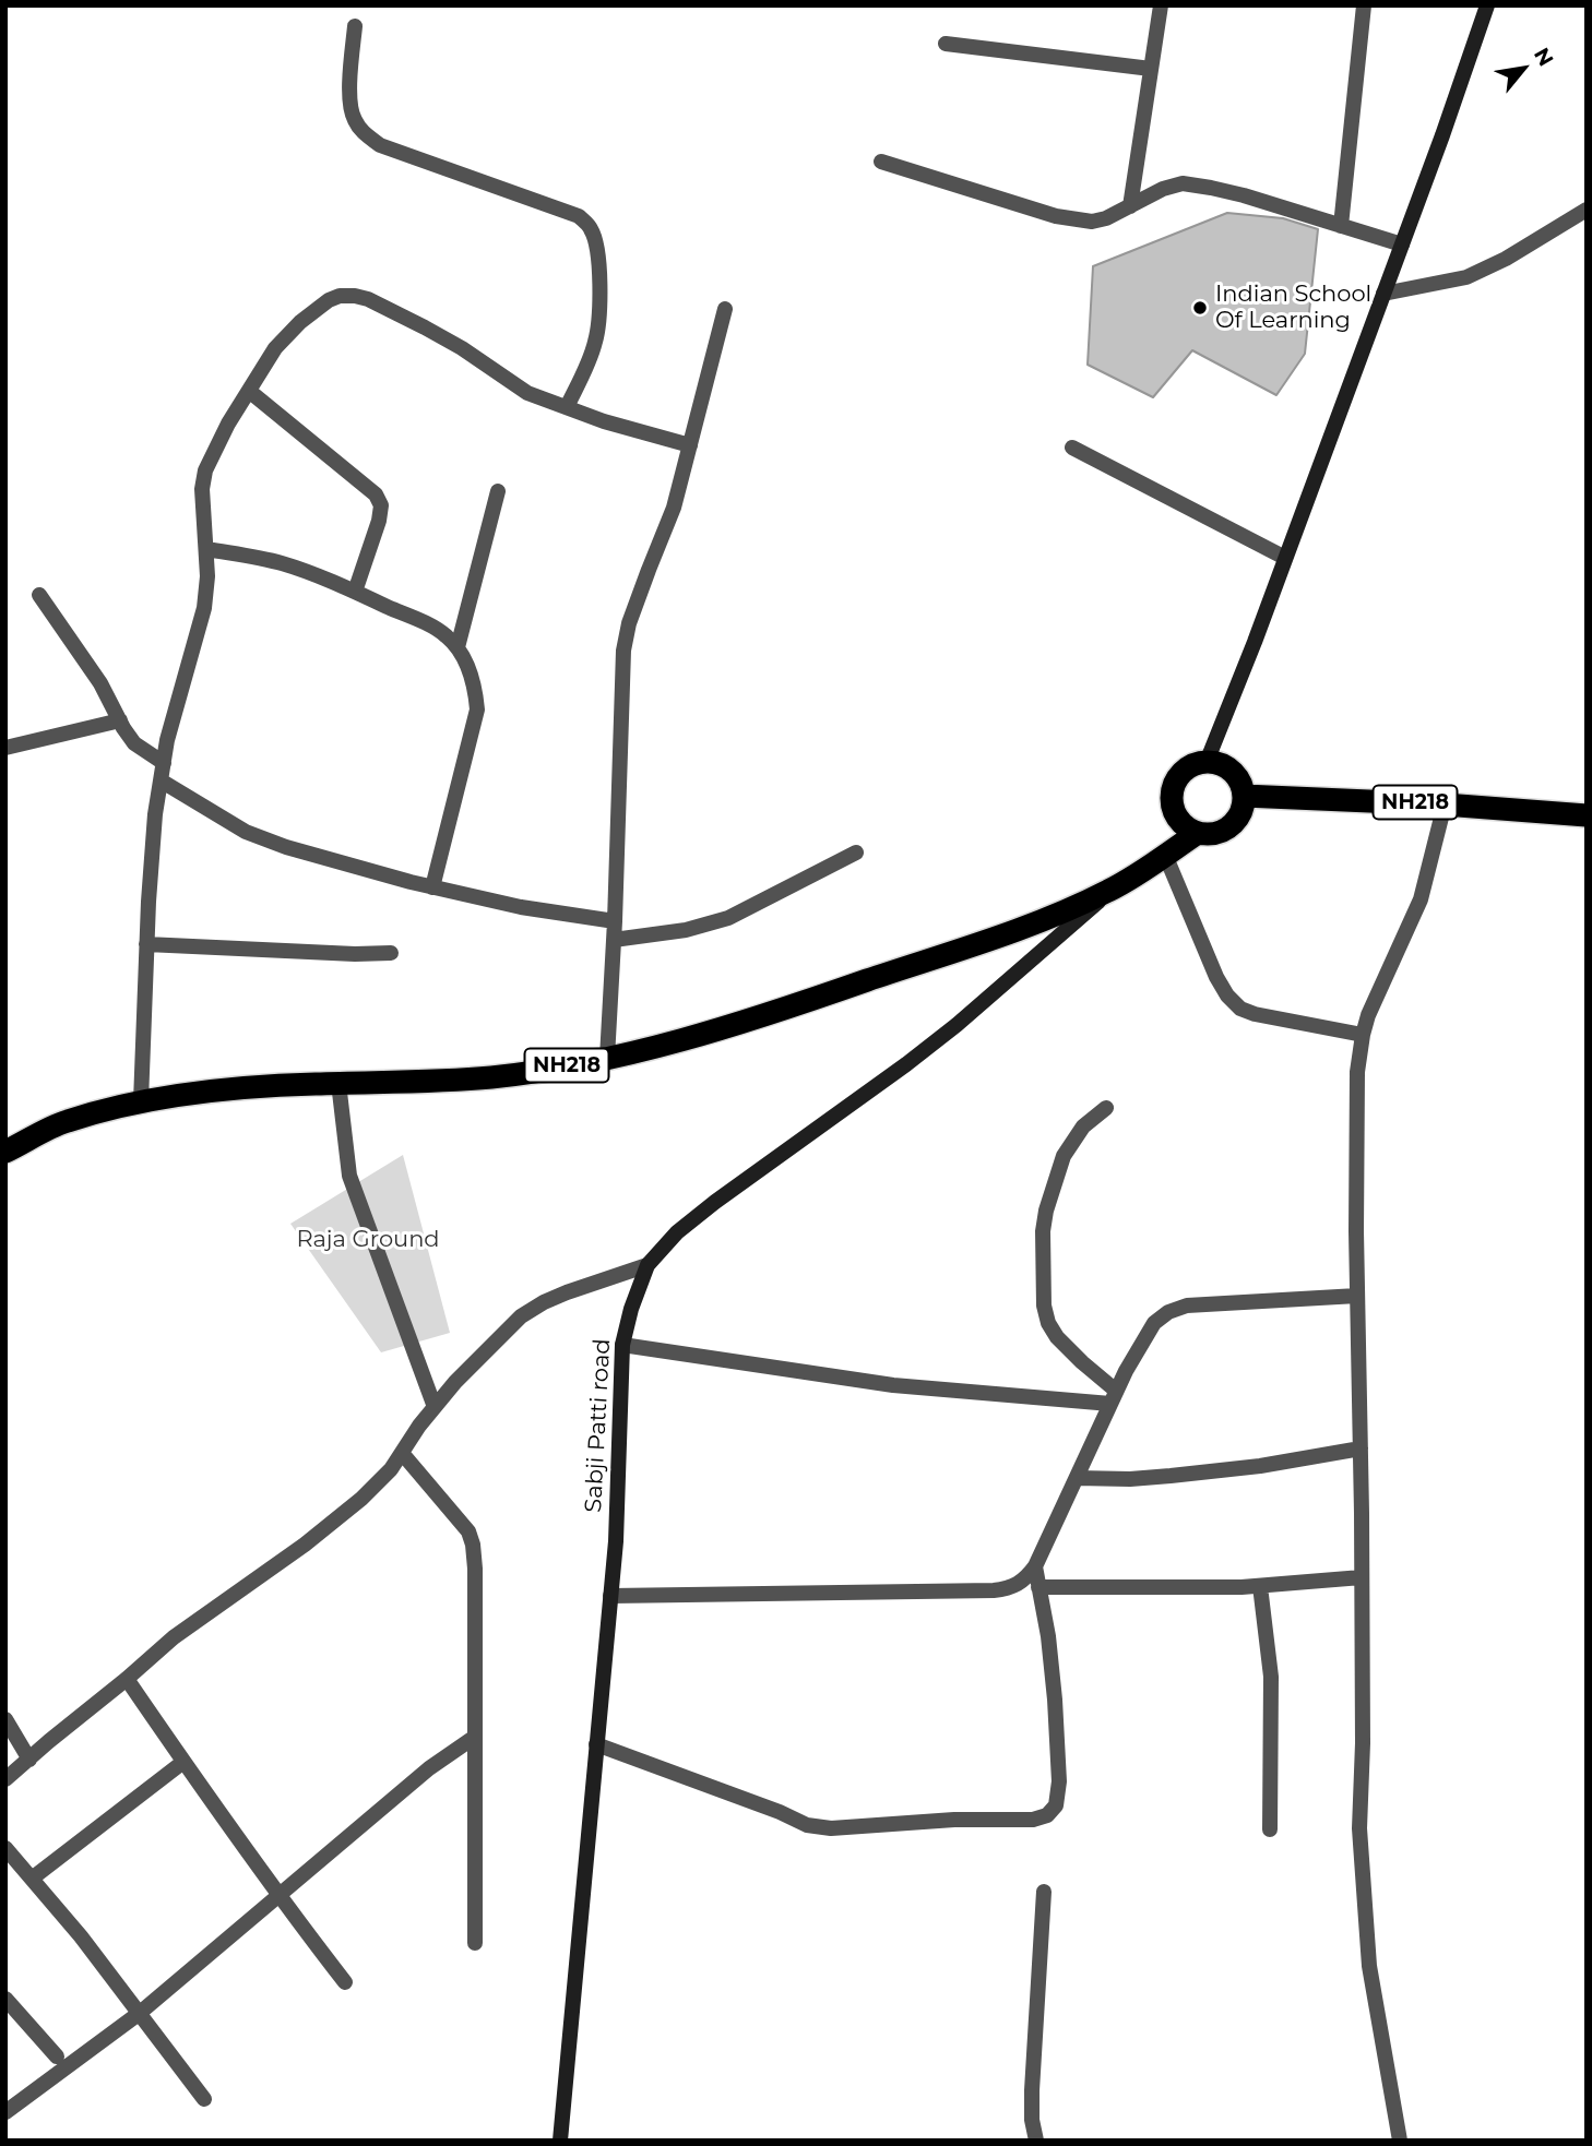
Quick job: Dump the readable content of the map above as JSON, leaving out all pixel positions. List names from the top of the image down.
{
  "streets": {
    "highway": ["NH218"],
    "main road": ["Sabji Patti road"]
  },
  "crossings": [
    ["NH218", "Sabji Patti road"]
  ],
  "parks": ["Raja Ground"],
  "places": ["Indian School Of Learning"],
  "north": "top right"
}
